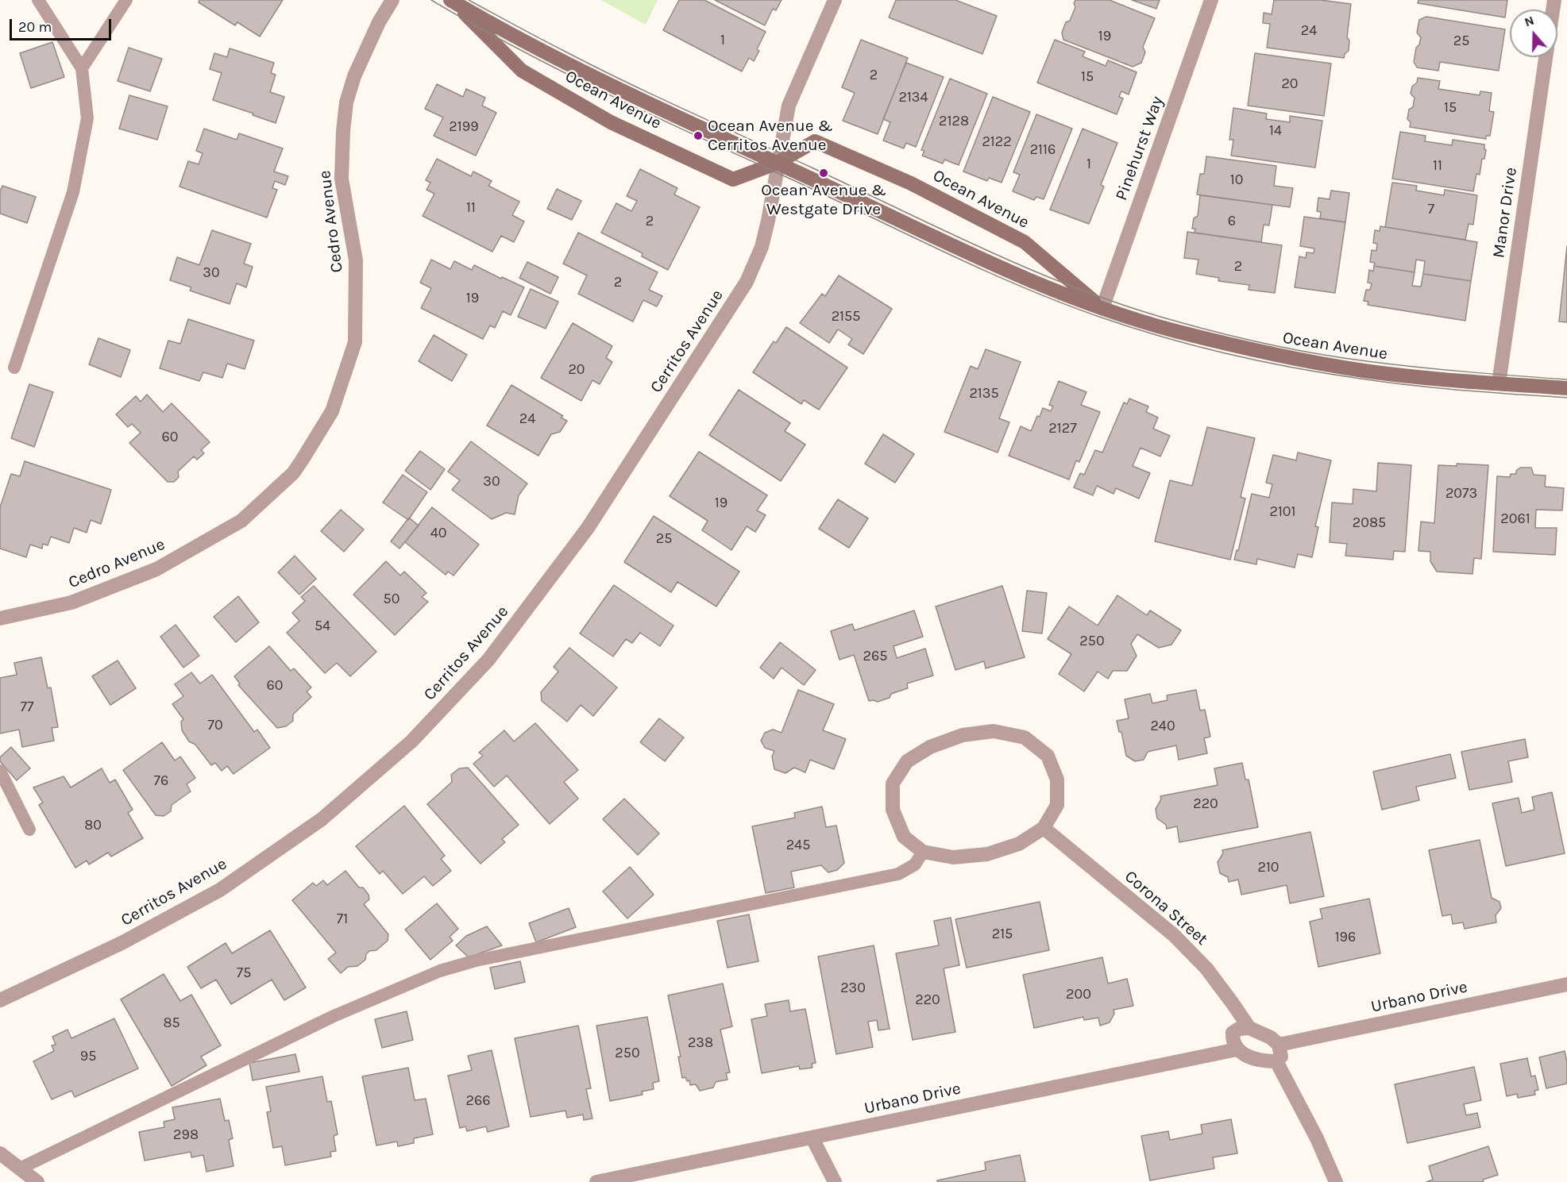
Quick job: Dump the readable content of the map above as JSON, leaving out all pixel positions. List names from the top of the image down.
{
  "streets": {
    "main road": ["Ocean Avenue"],
    "street": [
      "Pinehurst Way",
      "Manor Drive",
      "Cedro Avenue",
      "Cerritos Avenue",
      "Corona Street",
      "Urbano Drive"
    ]
  },
  "crossings": [
    ["Ocean Avenue", "Pinehurst Way"],
    ["Ocean Avenue", "Manor Drive"],
    ["Ocean Avenue", "Cerritos Avenue"]
  ],
  "places": ["Ocean Avenue & Cerritos Avenue", "Ocean Avenue & Westgate Drive"],
  "house_numbers": [
    "24",
    "19",
    "1",
    "25",
    "2",
    "15",
    "20",
    "2134",
    "15",
    "2128",
    "2199",
    "14",
    "2122",
    "2116",
    "1",
    "11",
    "10",
    "11",
    "7",
    "2",
    "6",
    "2",
    "30",
    "2",
    "19",
    "2155",
    "20",
    "2135",
    "24",
    "2127",
    "60",
    "30",
    "2073",
    "19",
    "2101",
    "2061",
    "2085",
    "40",
    "25",
    "50",
    "54",
    "250",
    "265",
    "60",
    "77",
    "70",
    "240",
    "76",
    "220",
    "80",
    "245",
    "210",
    "71",
    "215",
    "196",
    "75",
    "230",
    "200",
    "220",
    "85",
    "238",
    "250",
    "95",
    "266",
    "298"
  ],
  "scale_bar": "20 m",
  "north": "top"
}
